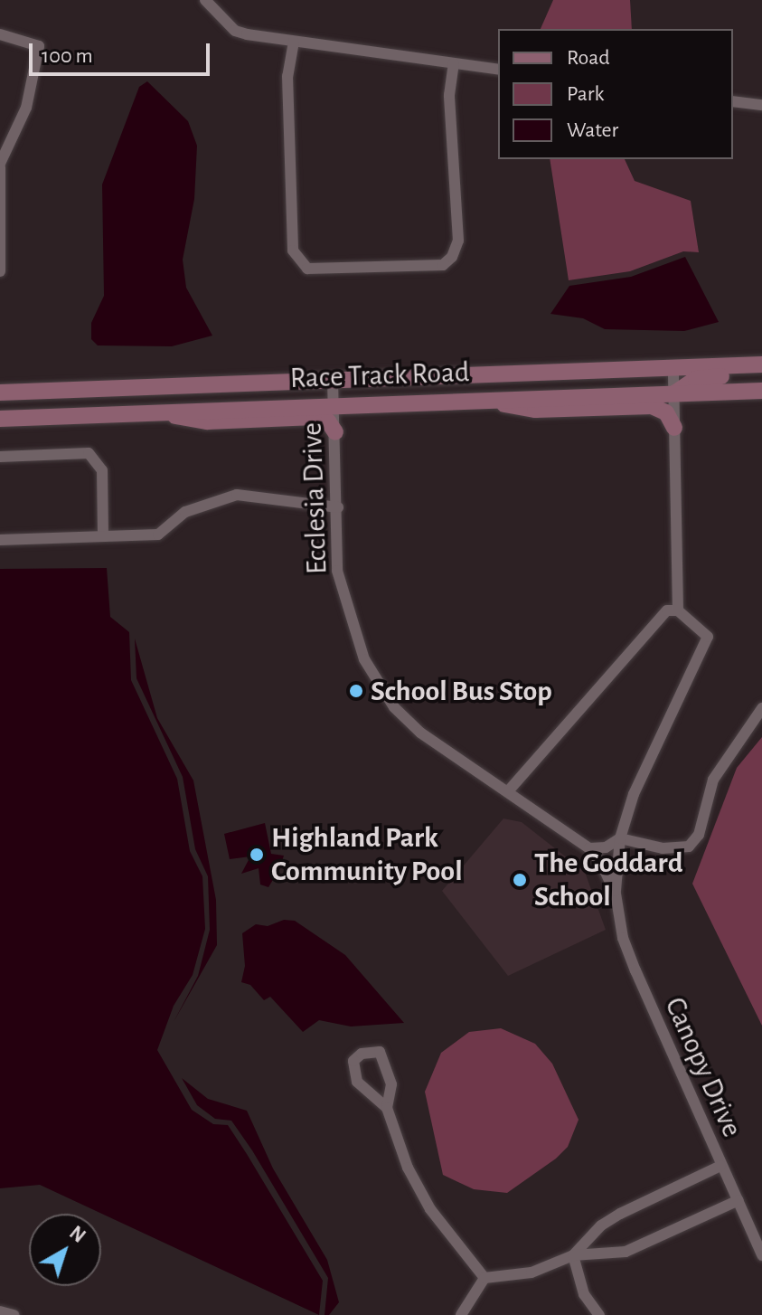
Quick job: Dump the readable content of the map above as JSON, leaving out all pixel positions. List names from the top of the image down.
{
  "streets": {
    "main road": ["Race Track Road"],
    "street": ["Ecclesia Drive", "Canopy Drive"]
  },
  "crossings": [
    ["Race Track Road", "Ecclesia Drive"],
    ["Ecclesia Drive", "Canopy Drive"]
  ],
  "places": ["School Bus Stop", "Highland Park Community Pool", "The Goddard School"],
  "legend": ["Road", "Park", "Water"],
  "scale_bar": "100 m",
  "north": "top right"
}
